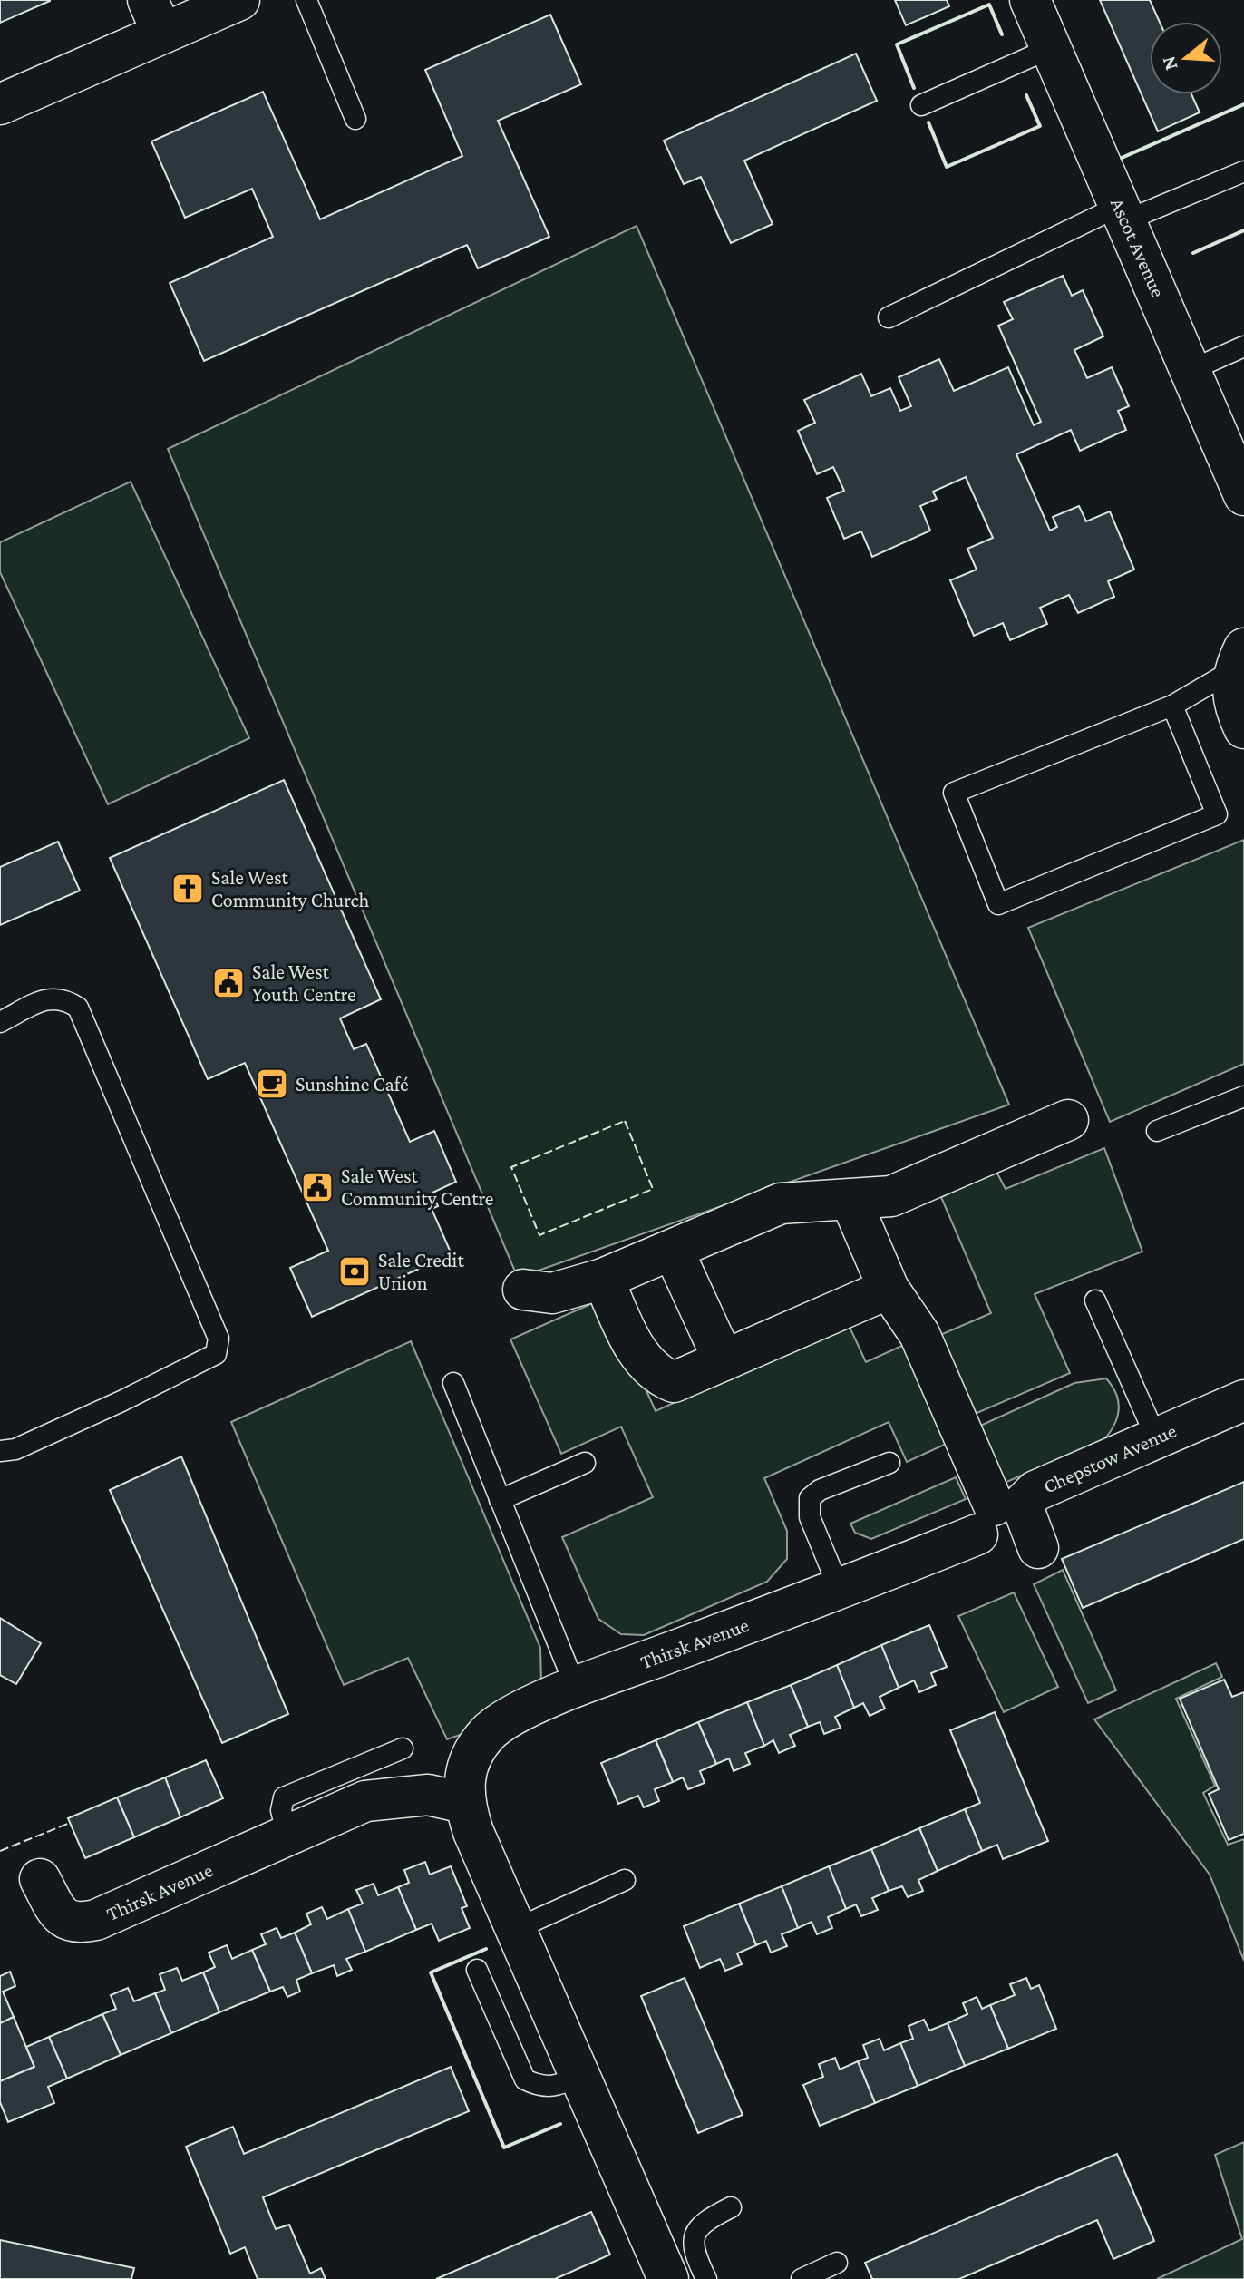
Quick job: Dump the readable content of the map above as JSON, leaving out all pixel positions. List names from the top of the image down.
{
  "streets": {
    "street": ["Ascot Avenue", "Chepstow Avenue", "Thirsk Avenue"]
  },
  "places": {
    "church": ["Sale West Community Church"],
    "public building": ["Sale West Youth Centre", "Sale West Community Centre"],
    "cafe": ["Sunshine Café"],
    "bank": ["Sale Credit Union"]
  },
  "north": "left"
}
